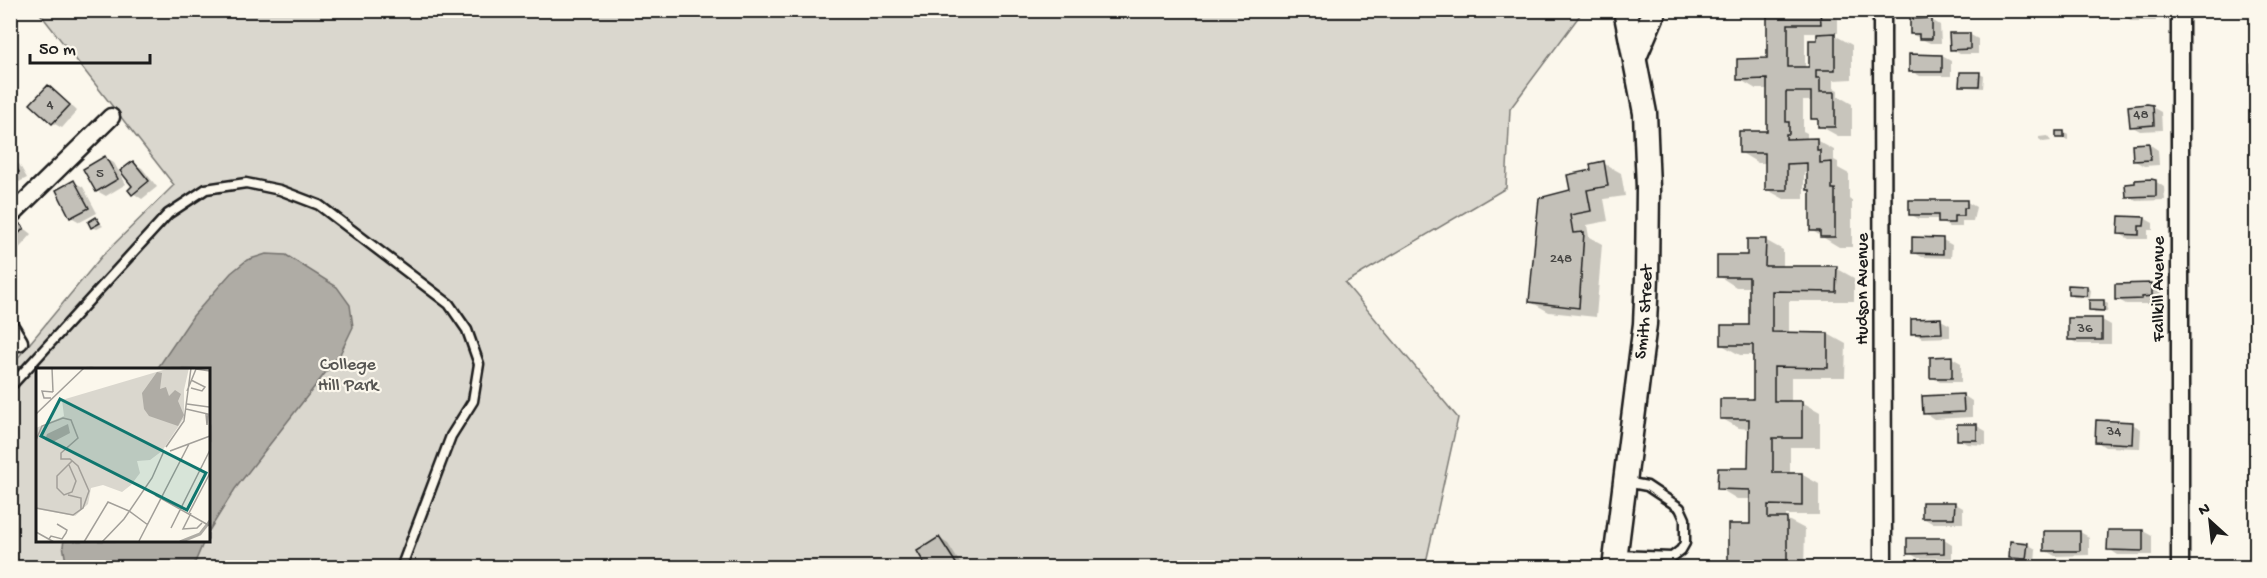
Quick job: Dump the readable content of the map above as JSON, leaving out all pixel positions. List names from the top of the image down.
{
  "streets": {
    "street": ["Hudson Avenue", "Fallkill Avenue", "Smith Street"]
  },
  "parks": ["College Hill Park"],
  "house_numbers": [
    "4",
    "48",
    "5",
    "248",
    "36",
    "34"
  ],
  "scale_bar": "50 m",
  "north": "top left"
}
